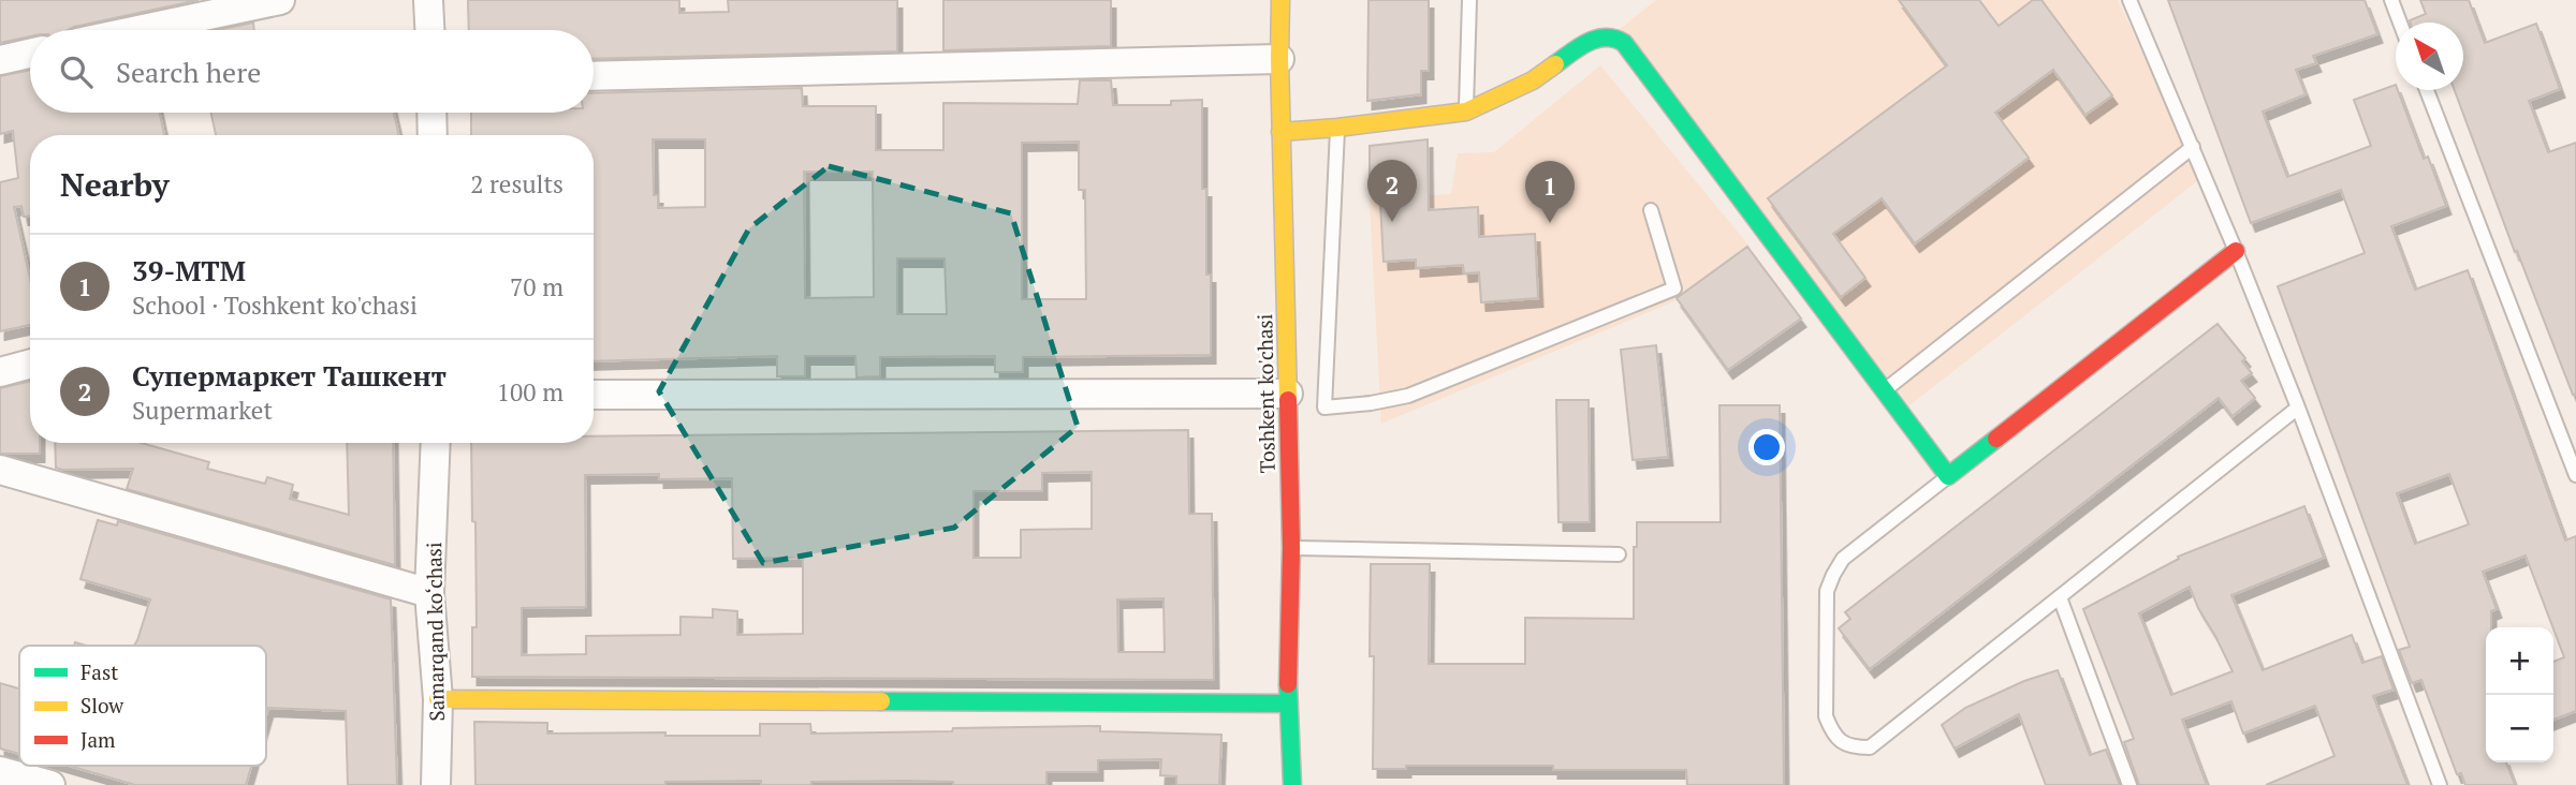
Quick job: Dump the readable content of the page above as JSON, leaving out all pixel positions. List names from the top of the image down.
{
  "streets": {
    "street": ["Toshkent ko'chasi", "Samarqand ko‘chasi"]
  },
  "legend": ["Fast", "Slow", "Jam"],
  "north": "top left",
  "page": {
    "search": "Search here",
    "heading": ["Nearby", "2 results"],
    "pins": ["2", "1"],
    "list": [
      {
        "mark": "1",
        "name": "39-MTM",
        "note": "School · Toshkent ko'chasi",
        "value": "70 m"
      },
      {
        "mark": "2",
        "name": "Супермаркет Ташкент",
        "note": "Supermarket",
        "value": "100 m"
      }
    ],
    "map_buttons": ["+", "−"]
  }
}
